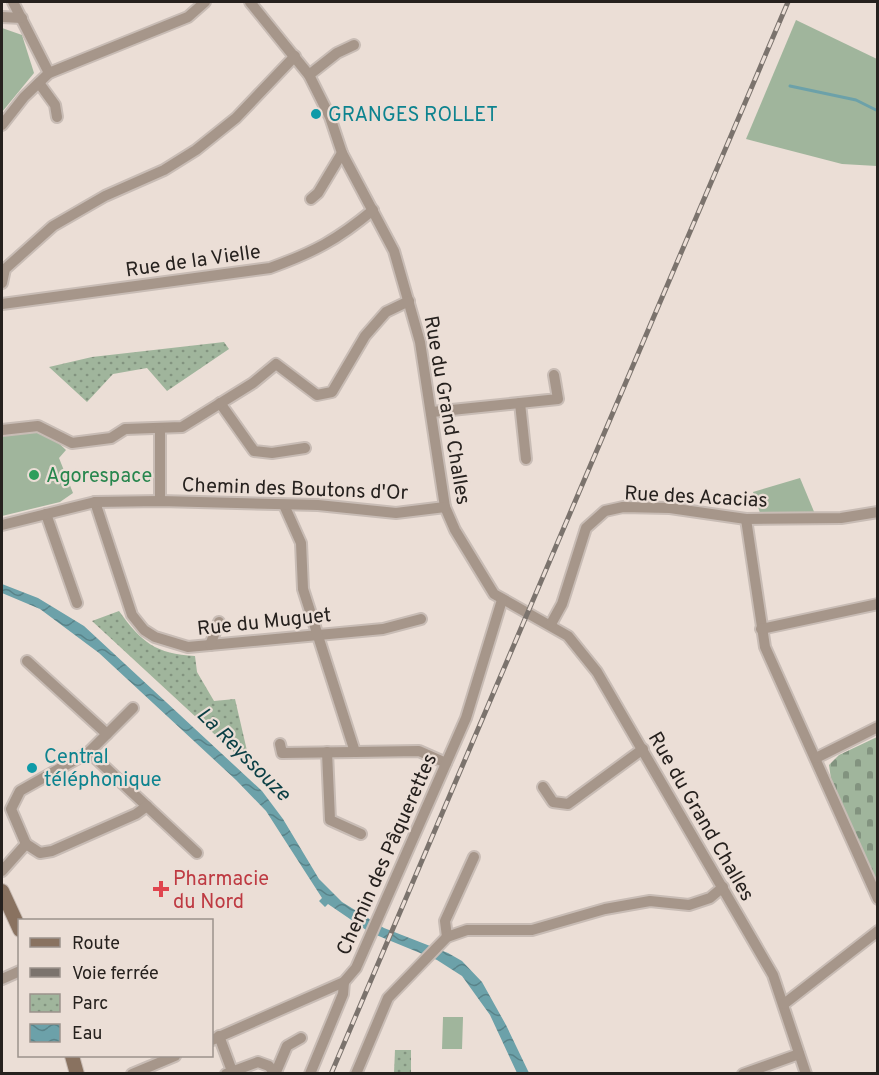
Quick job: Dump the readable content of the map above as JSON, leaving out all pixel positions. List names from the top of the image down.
{
  "streets": {
    "street": [
      "Rue de la Vielle",
      "Rue du Grand Challes",
      "Chemin des Boutons d'Or",
      "Rue des Acacias",
      "Rue du Muguet",
      "Chemin des Pâquerettes"
    ]
  },
  "crossings": [
    ["Rue de la Vielle", "Rue du Grand Challes"],
    ["Rue du Grand Challes", "Chemin des Boutons d'Or"],
    ["Rue du Grand Challes", "Rue des Acacias"],
    ["Rue du Grand Challes", "Chemin des Pâquerettes"],
    ["Chemin des Boutons d'Or", "Rue du Muguet"]
  ],
  "water": ["La Reyssouze"],
  "places": {
    "other": ["GRANGES ROLLET", "Agorespace", "Central téléphonique"],
    "health": ["Pharmacie du Nord"]
  },
  "legend": [
    "Route",
    "Voie ferrée",
    "Parc",
    "Eau"
  ]
}
